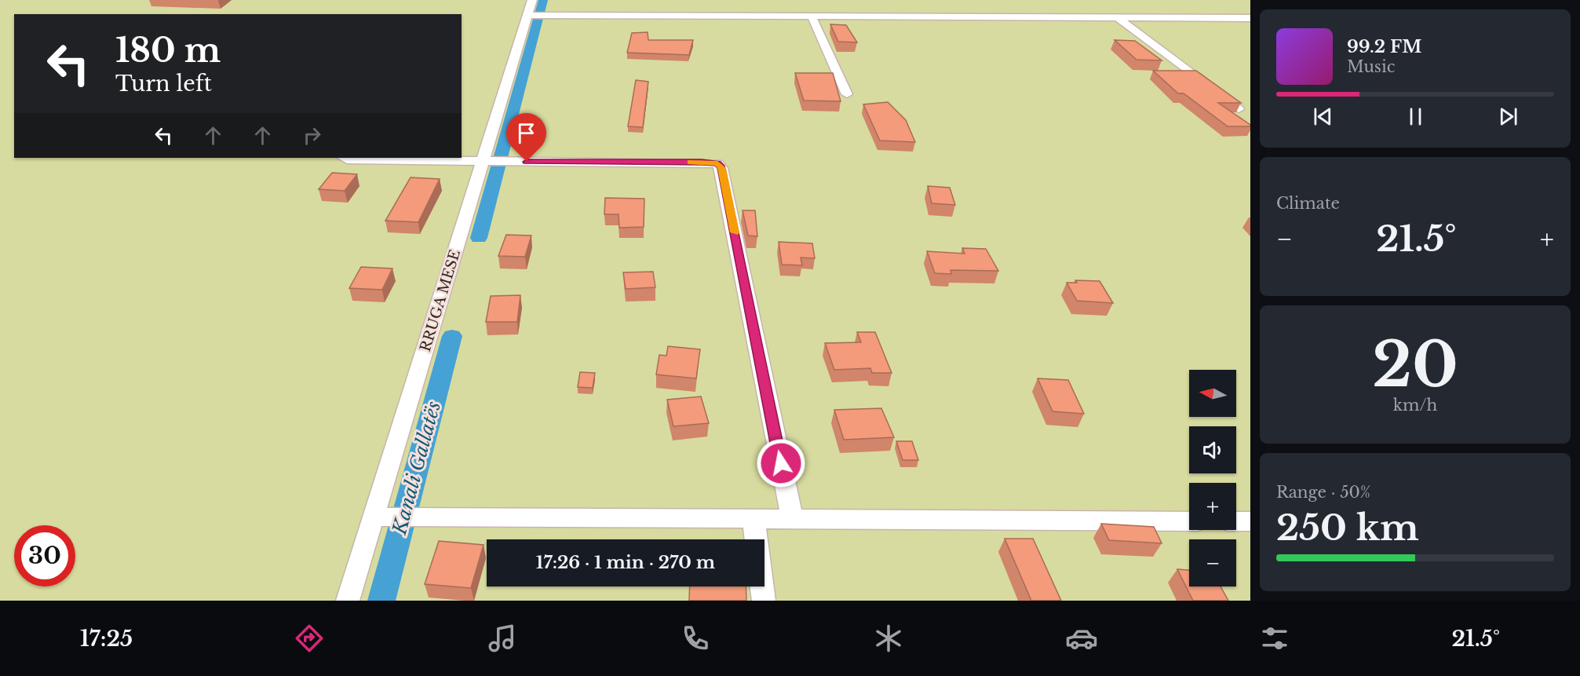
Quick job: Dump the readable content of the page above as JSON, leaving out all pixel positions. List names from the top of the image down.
{
  "streets": {
    "street": ["RRUGA MESE"]
  },
  "water": ["Kanali Gallatës"],
  "north": "left",
  "page": {
    "turn": ["180 m", "Turn left"],
    "song": ["99.2 FM", "Music"],
    "tile": [
      "Climate",
      ["20", "km/h"],
      ["Range · 50%", "250 km"]
    ],
    "heat": ["−", "21.5°", "+"],
    "map_buttons": ["+", "−"],
    "limit": "30",
    "trip": "17:26 · 1 min · 270 m",
    "tabs": ["17:25", "21.5°"]
  }
}
